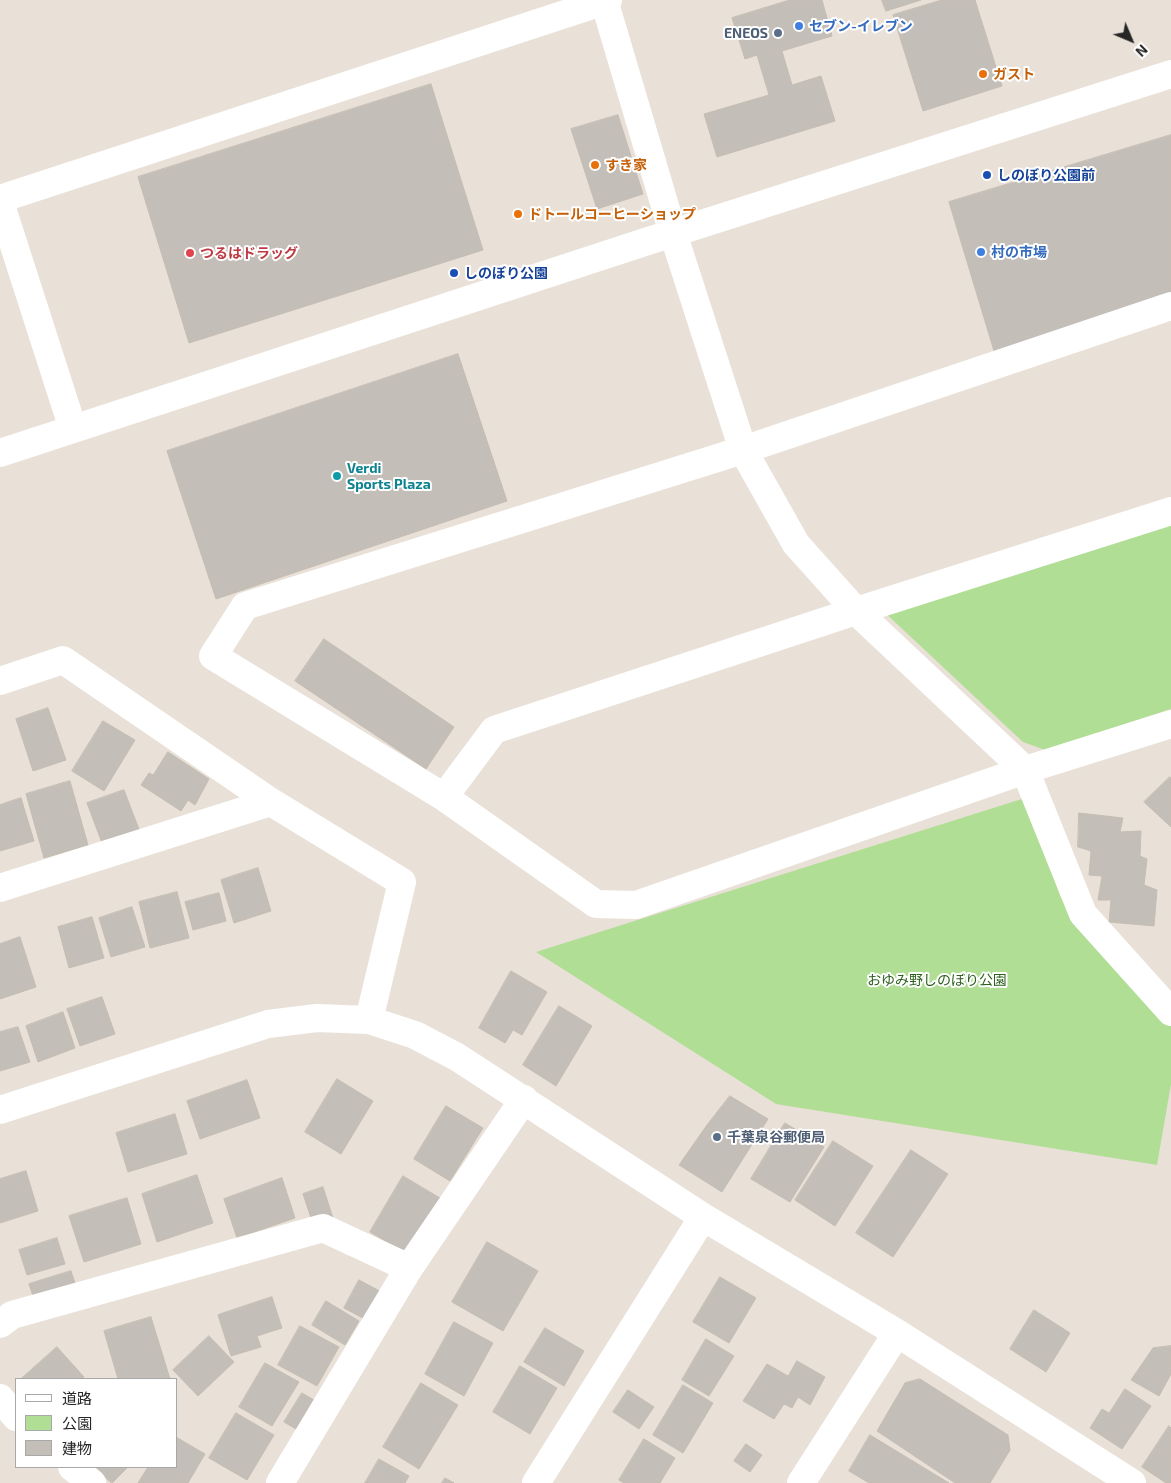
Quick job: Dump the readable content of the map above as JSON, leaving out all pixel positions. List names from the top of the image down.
{
  "parks": ["おゆみ野しのぼり公園"],
  "places": [
    "セブン-イレブン",
    "ENEOS",
    "ガスト",
    "すき家",
    "しのぼり公園前",
    "ドトールコーヒーショップ",
    "村の市場",
    "つるはドラッグ",
    "しのぼり公園",
    "Verdi Sports Plaza",
    "千葉泉谷郵便局"
  ],
  "legend": ["道路", "公園", "建物"],
  "north": "bottom right"
}
